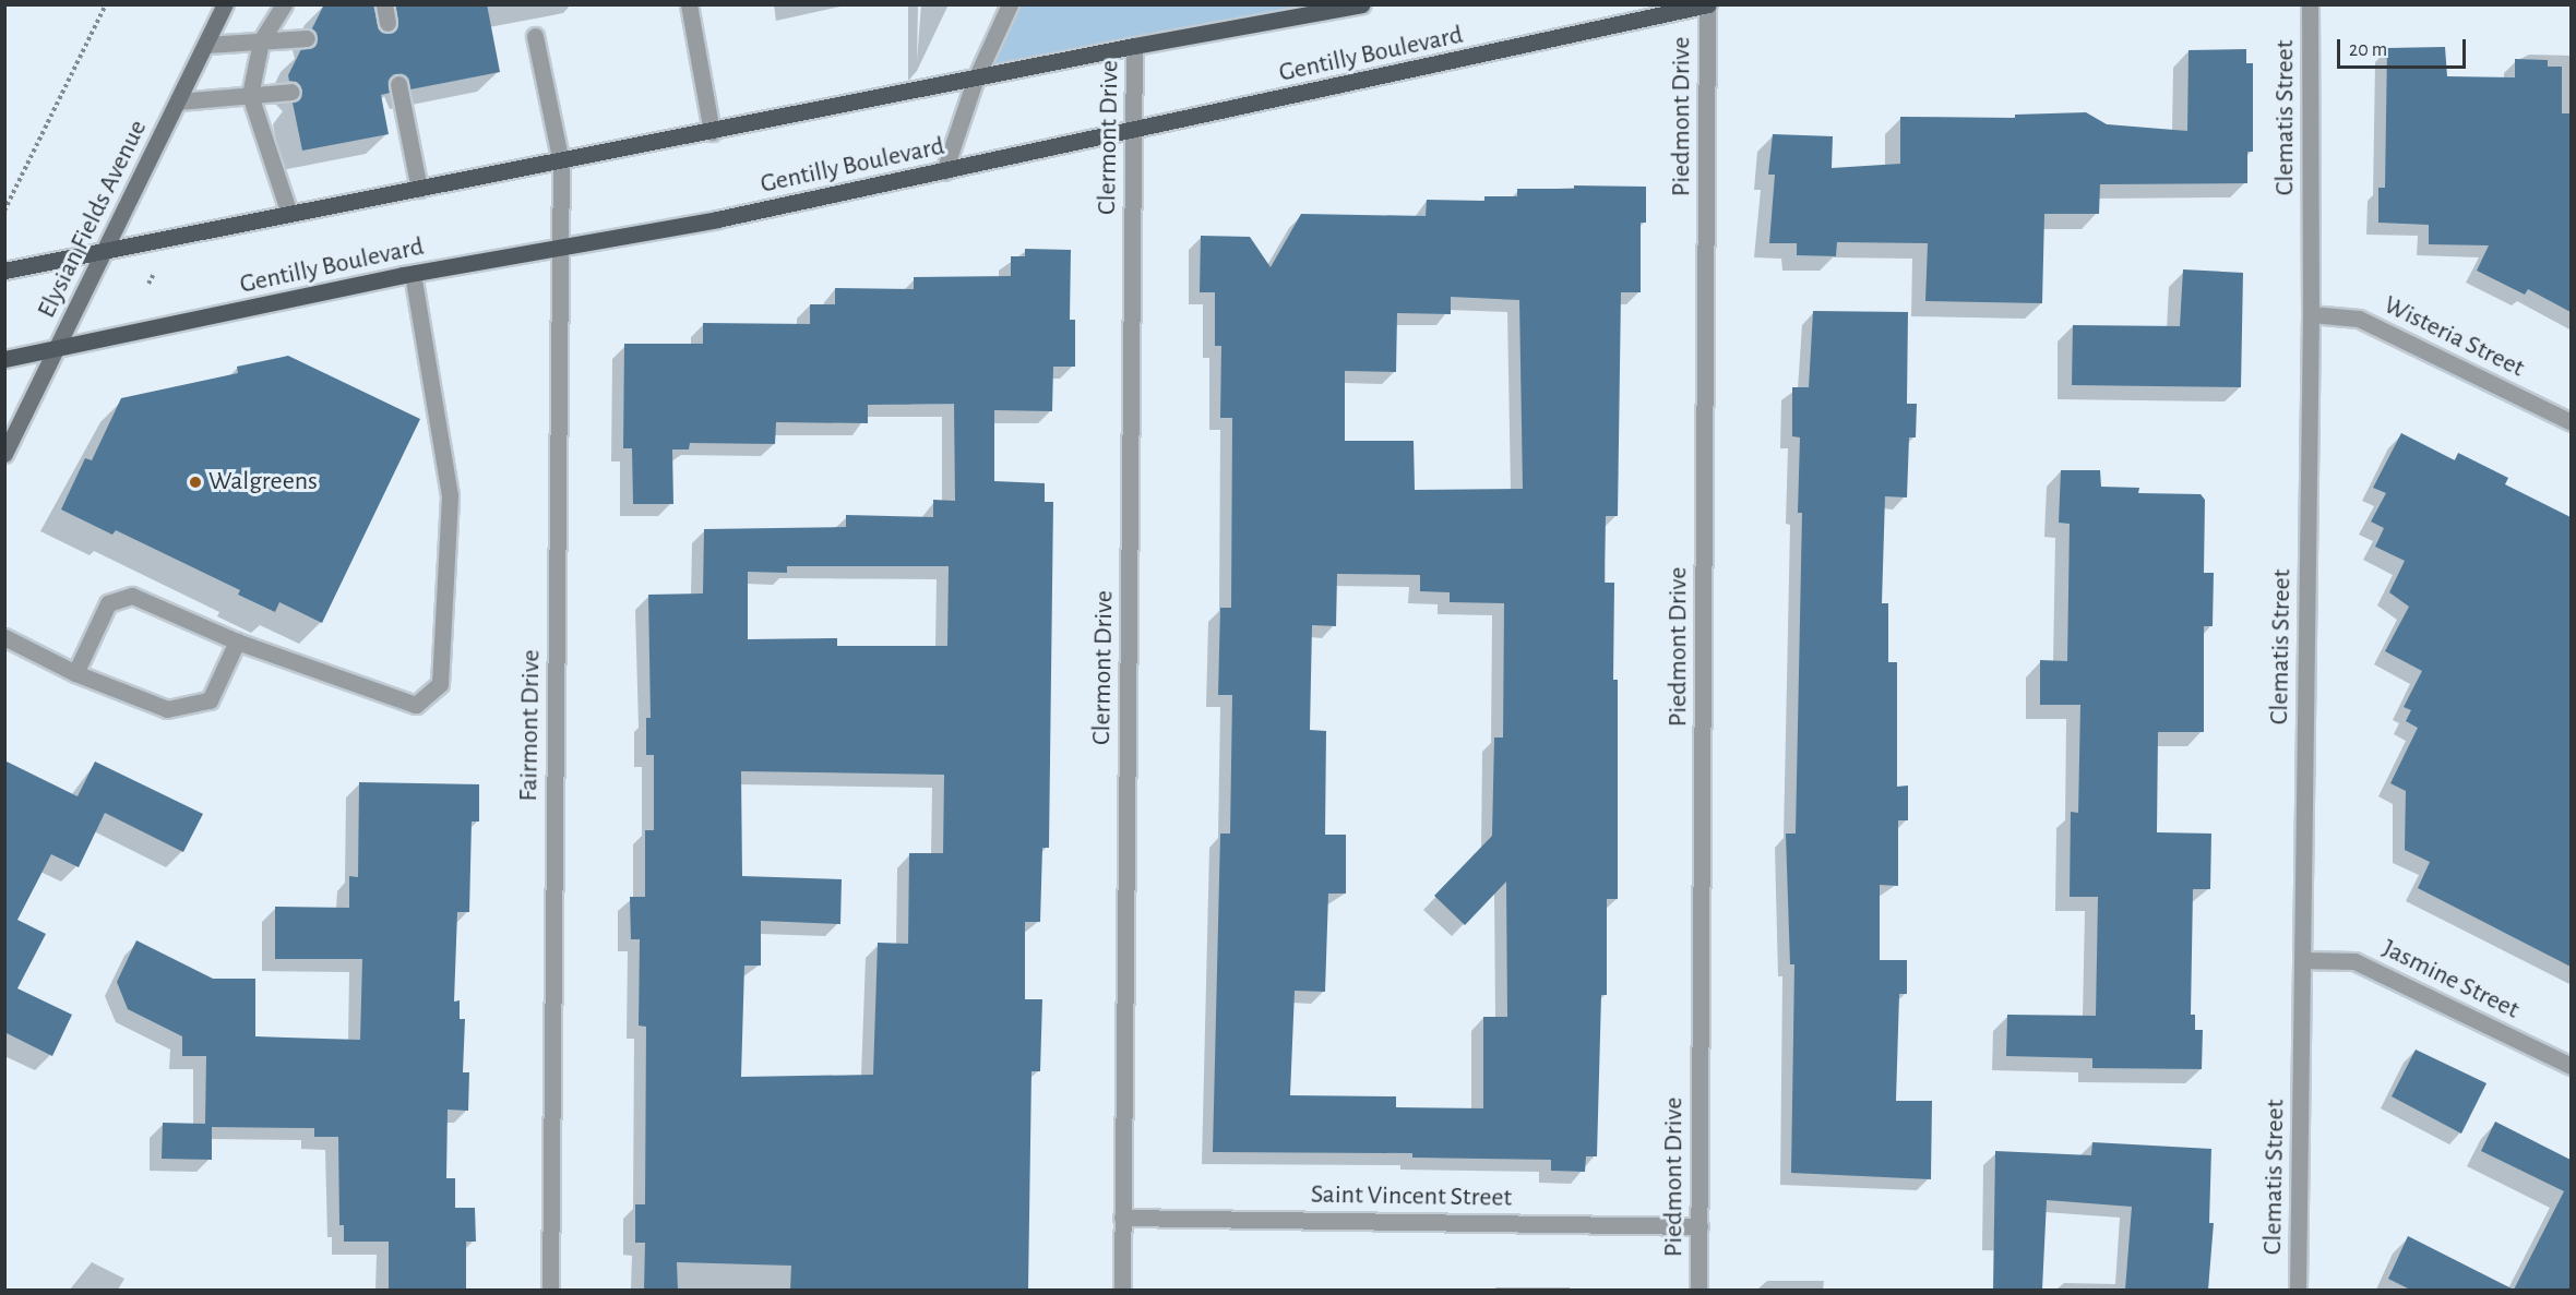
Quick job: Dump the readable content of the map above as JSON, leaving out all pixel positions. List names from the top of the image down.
{
  "streets": {
    "main road": ["Gentilly Boulevard", "Elysian Fields Avenue"],
    "street": [
      "Piedmont Drive",
      "Clematis Street",
      "Clermont Drive",
      "Wisteria Street",
      "Fairmont Drive",
      "Jasmine Street",
      "Saint Vincent Street"
    ]
  },
  "crossings": [
    ["Gentilly Boulevard", "Piedmont Drive"],
    ["Gentilly Boulevard", "Clermont Drive"],
    ["Gentilly Boulevard", "Elysian Fields Avenue"],
    ["Gentilly Boulevard", "Fairmont Drive"],
    ["Piedmont Drive", "Saint Vincent Street"],
    ["Clematis Street", "Wisteria Street"],
    ["Clematis Street", "Jasmine Street"],
    ["Clermont Drive", "Saint Vincent Street"]
  ],
  "places": ["Walgreens"],
  "scale_bar": "20 m"
}
